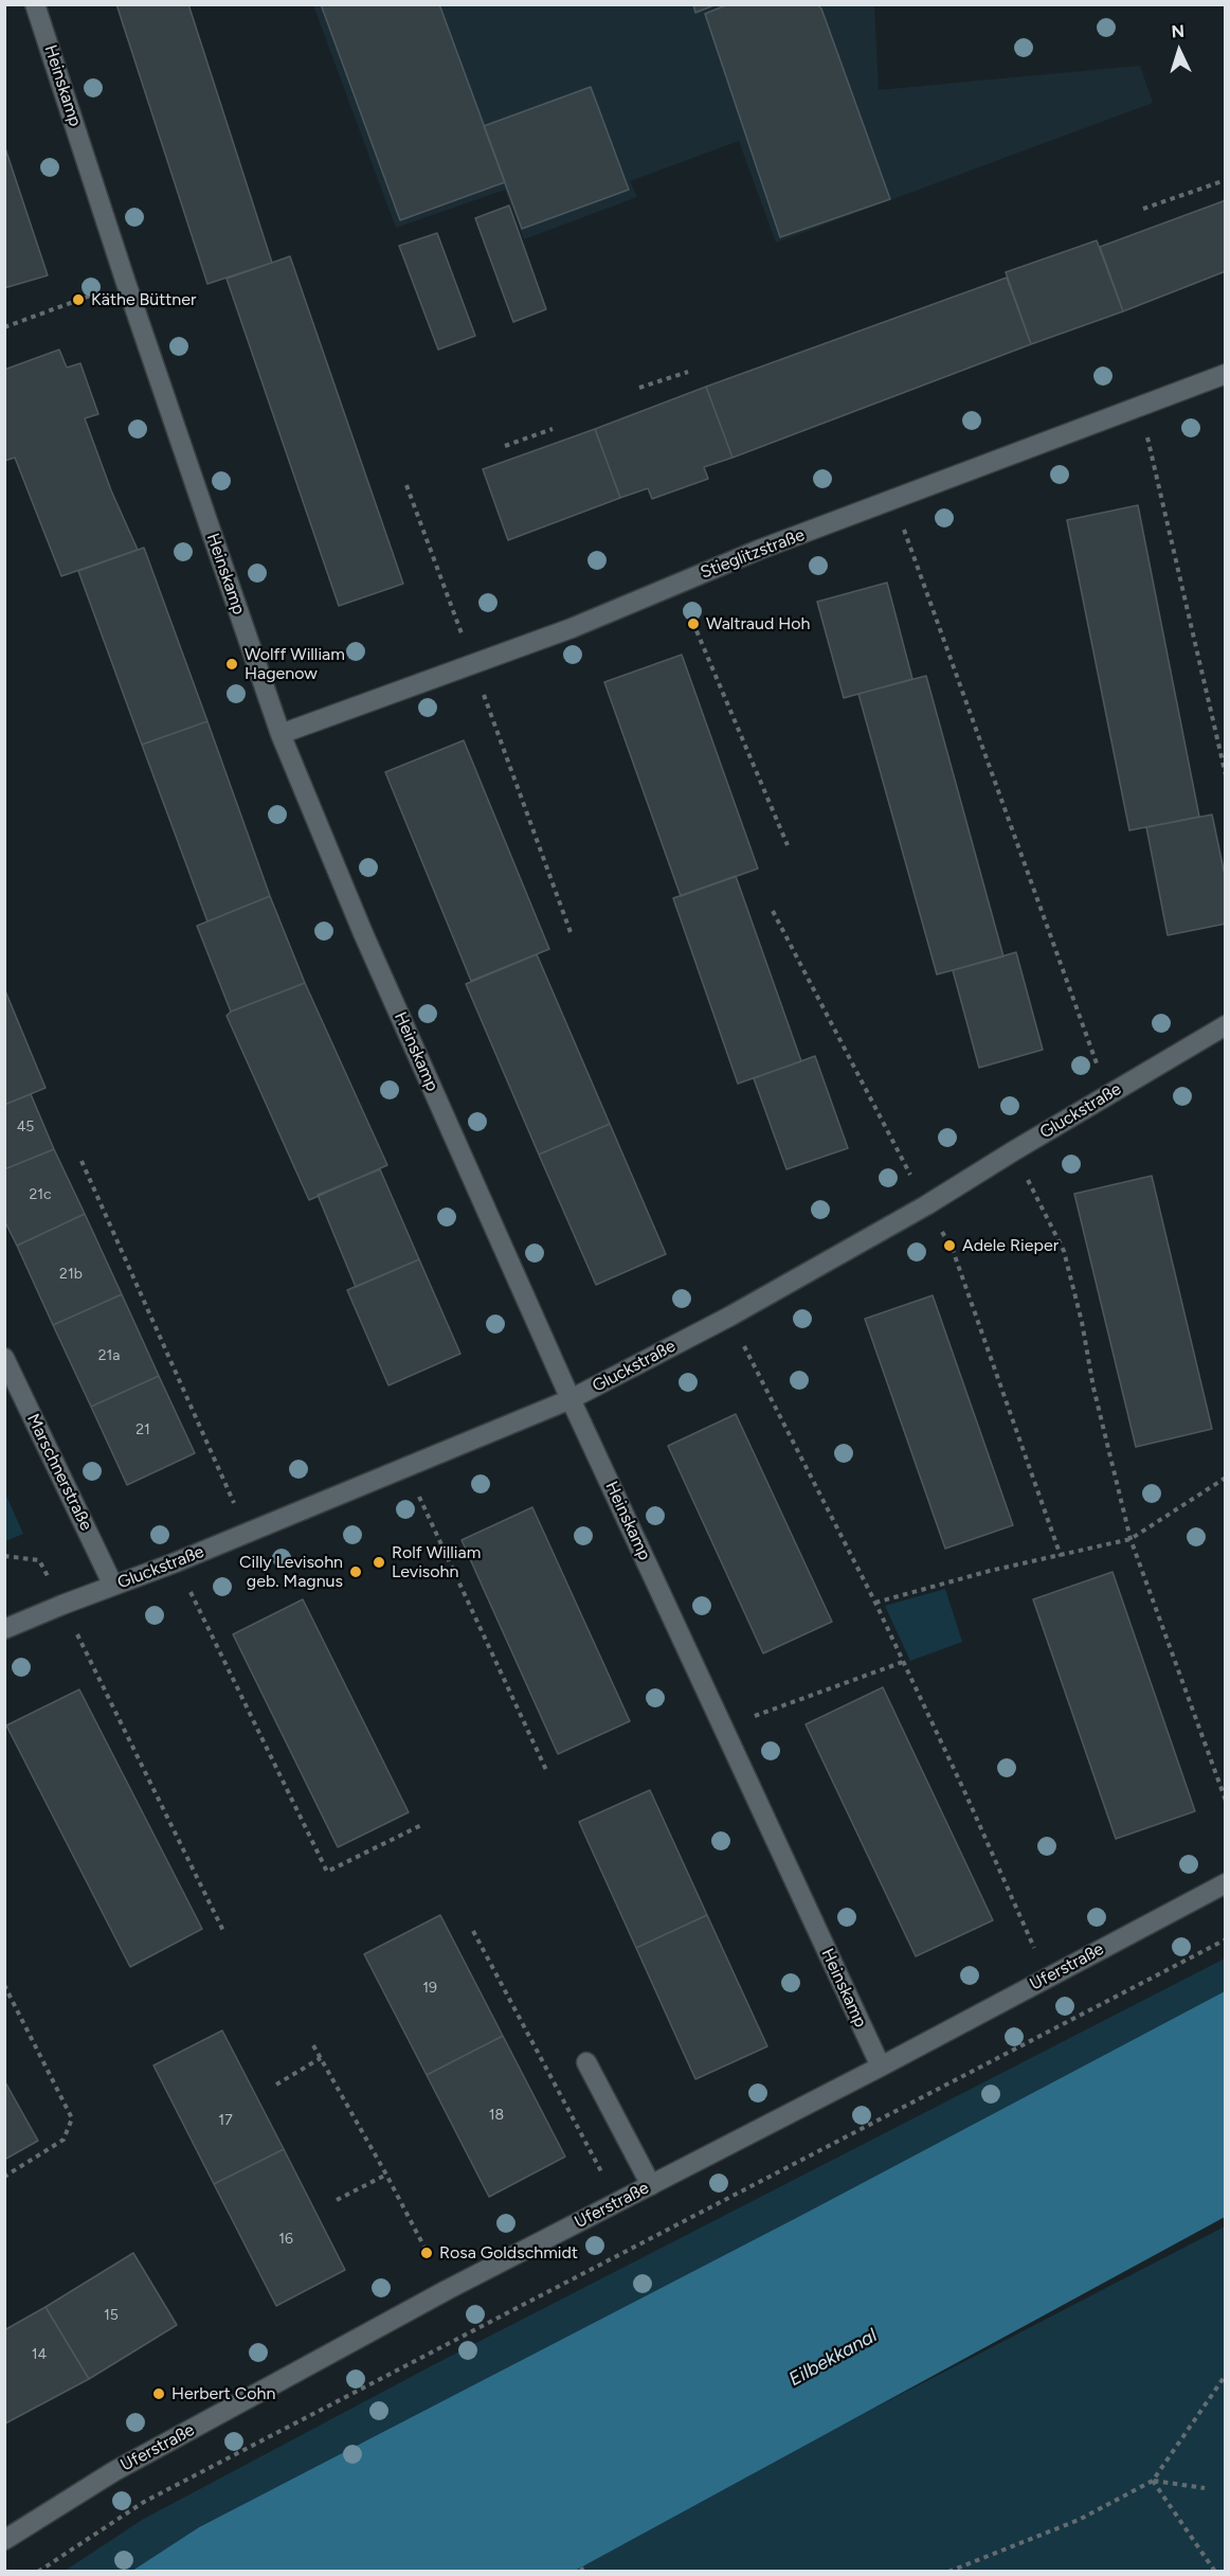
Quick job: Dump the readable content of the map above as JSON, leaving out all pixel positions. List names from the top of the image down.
{
  "streets": {
    "street": [
      "Heinskamp",
      "Stieglitzstraße",
      "Gluckstraße",
      "Marschnerstraße",
      "Uferstraße"
    ]
  },
  "crossings": [
    ["Heinskamp", "Stieglitzstraße"],
    ["Heinskamp", "Gluckstraße"],
    ["Heinskamp", "Uferstraße"],
    ["Gluckstraße", "Marschnerstraße"]
  ],
  "water": ["Eilbekkanal"],
  "places": [
    "Käthe Büttner",
    "Waltraud Hoh",
    "Wolff William Hagenow",
    "Adele Rieper",
    "Rolf William Levisohn",
    "Cilly Levisohn geb. Magnus",
    "Rosa Goldschmidt",
    "Herbert Cohn"
  ],
  "house_numbers": [
    "45",
    "21c",
    "21b",
    "21a",
    "21",
    "19",
    "18",
    "17",
    "16",
    "15",
    "14"
  ],
  "north": "top"
}
